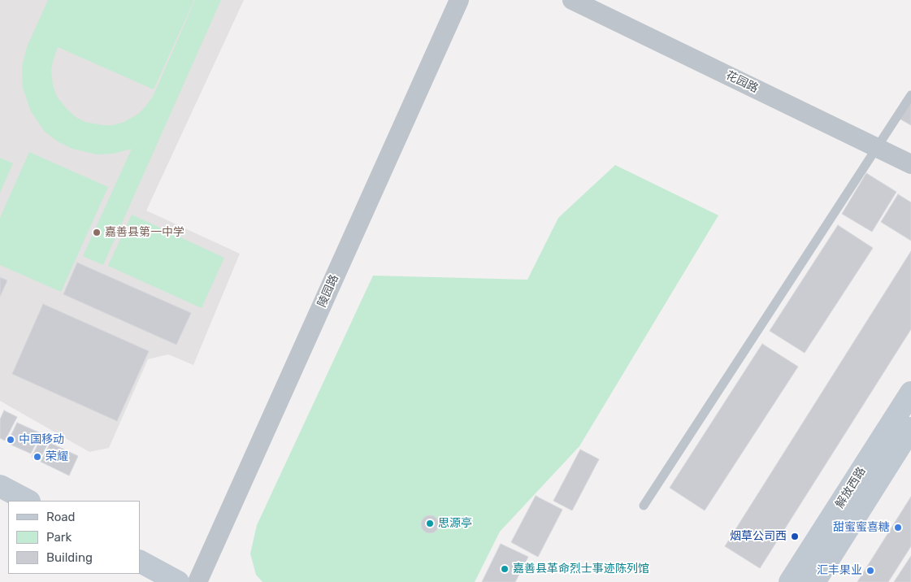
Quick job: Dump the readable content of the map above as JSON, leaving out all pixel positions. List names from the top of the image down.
{
  "streets": {
    "main road": ["解放西路"],
    "street": ["花园路", "陵园路"]
  },
  "places": [
    "嘉善县第一中学",
    "中国移动",
    "荣耀",
    "思源亭",
    "甜蜜蜜喜糖",
    "烟草公司西",
    "嘉善县革命烈士事迹陈列馆",
    "汇丰果业"
  ],
  "legend": ["Road", "Park", "Building"]
}
